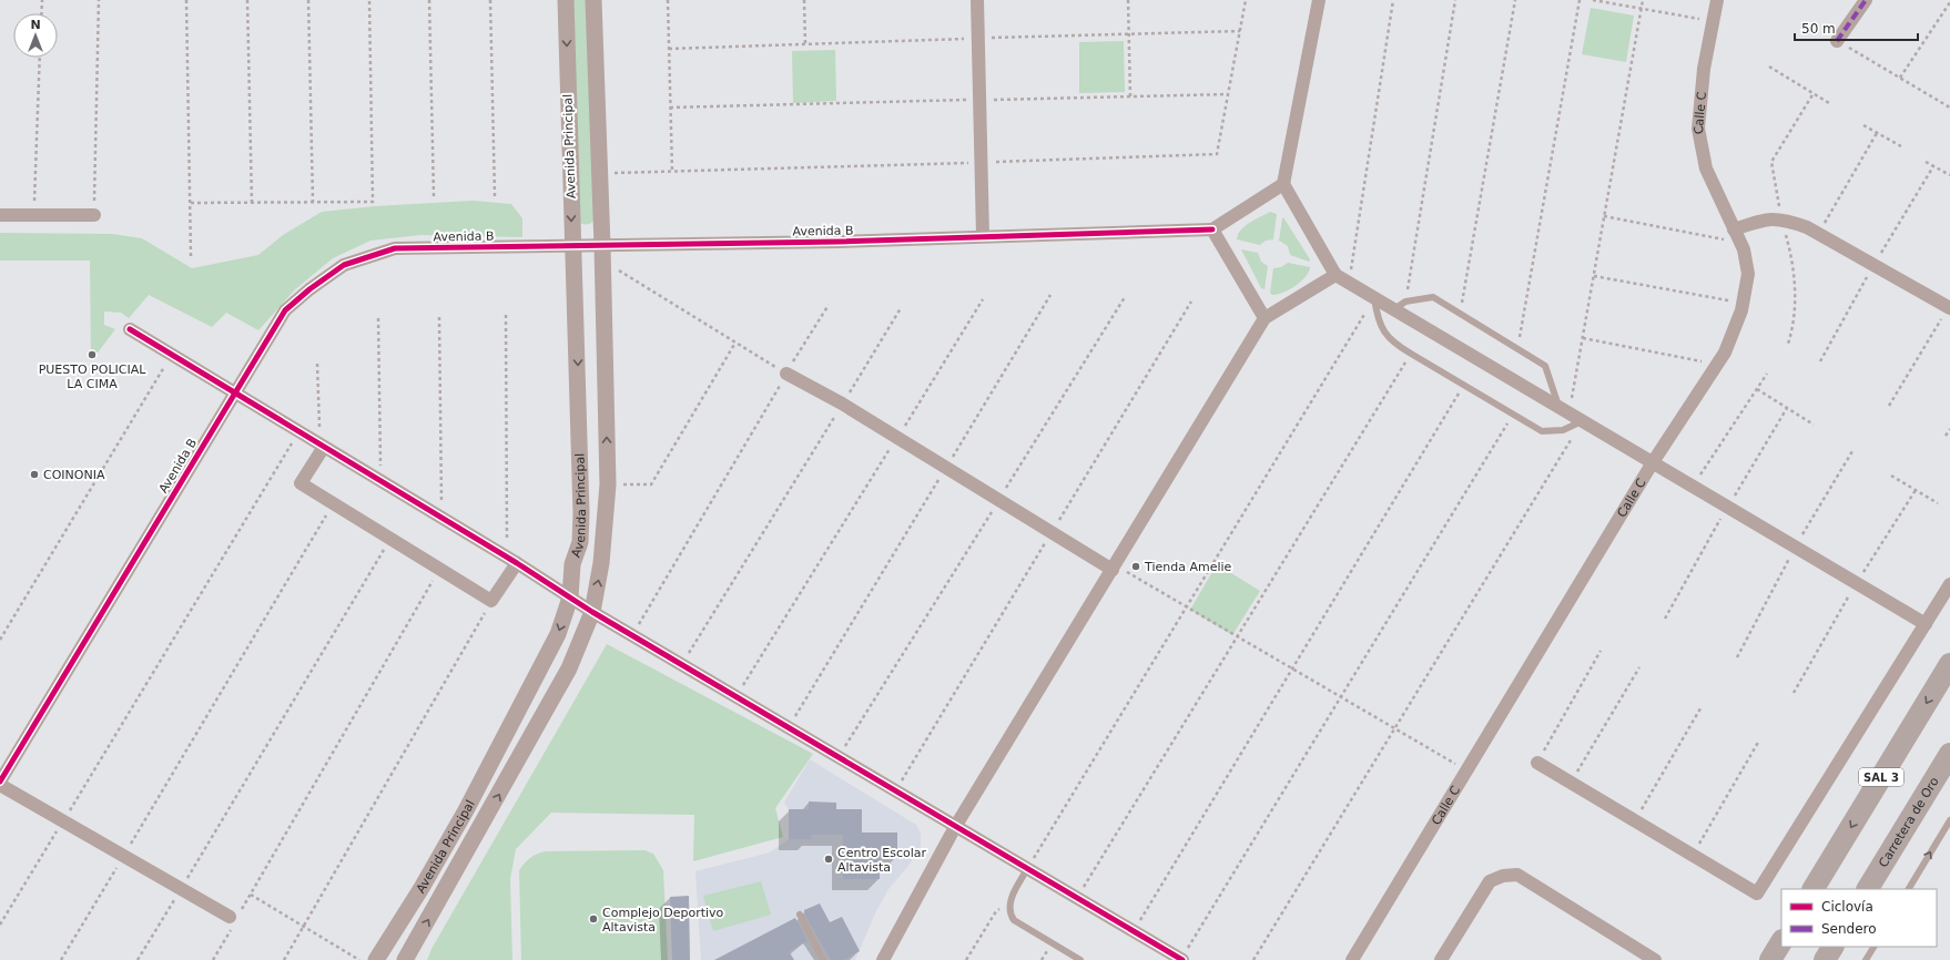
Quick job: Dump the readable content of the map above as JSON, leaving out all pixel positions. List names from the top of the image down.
{
  "streets": {
    "highway": ["SAL 3", "Carretera de Oro"],
    "street": ["Calle C", "Avenida Principal", "Avenida B"]
  },
  "crossings": [
    ["Avenida Principal", "Avenida B"]
  ],
  "places": [
    "PUESTO POLICIAL LA CIMA",
    "COINONIA",
    "Tienda Amelie",
    "Centro Escolar Altavista",
    "Complejo Deportivo Altavista"
  ],
  "legend": ["Ciclovía", "Sendero"],
  "scale_bar": "50 m",
  "north": "top"
}
